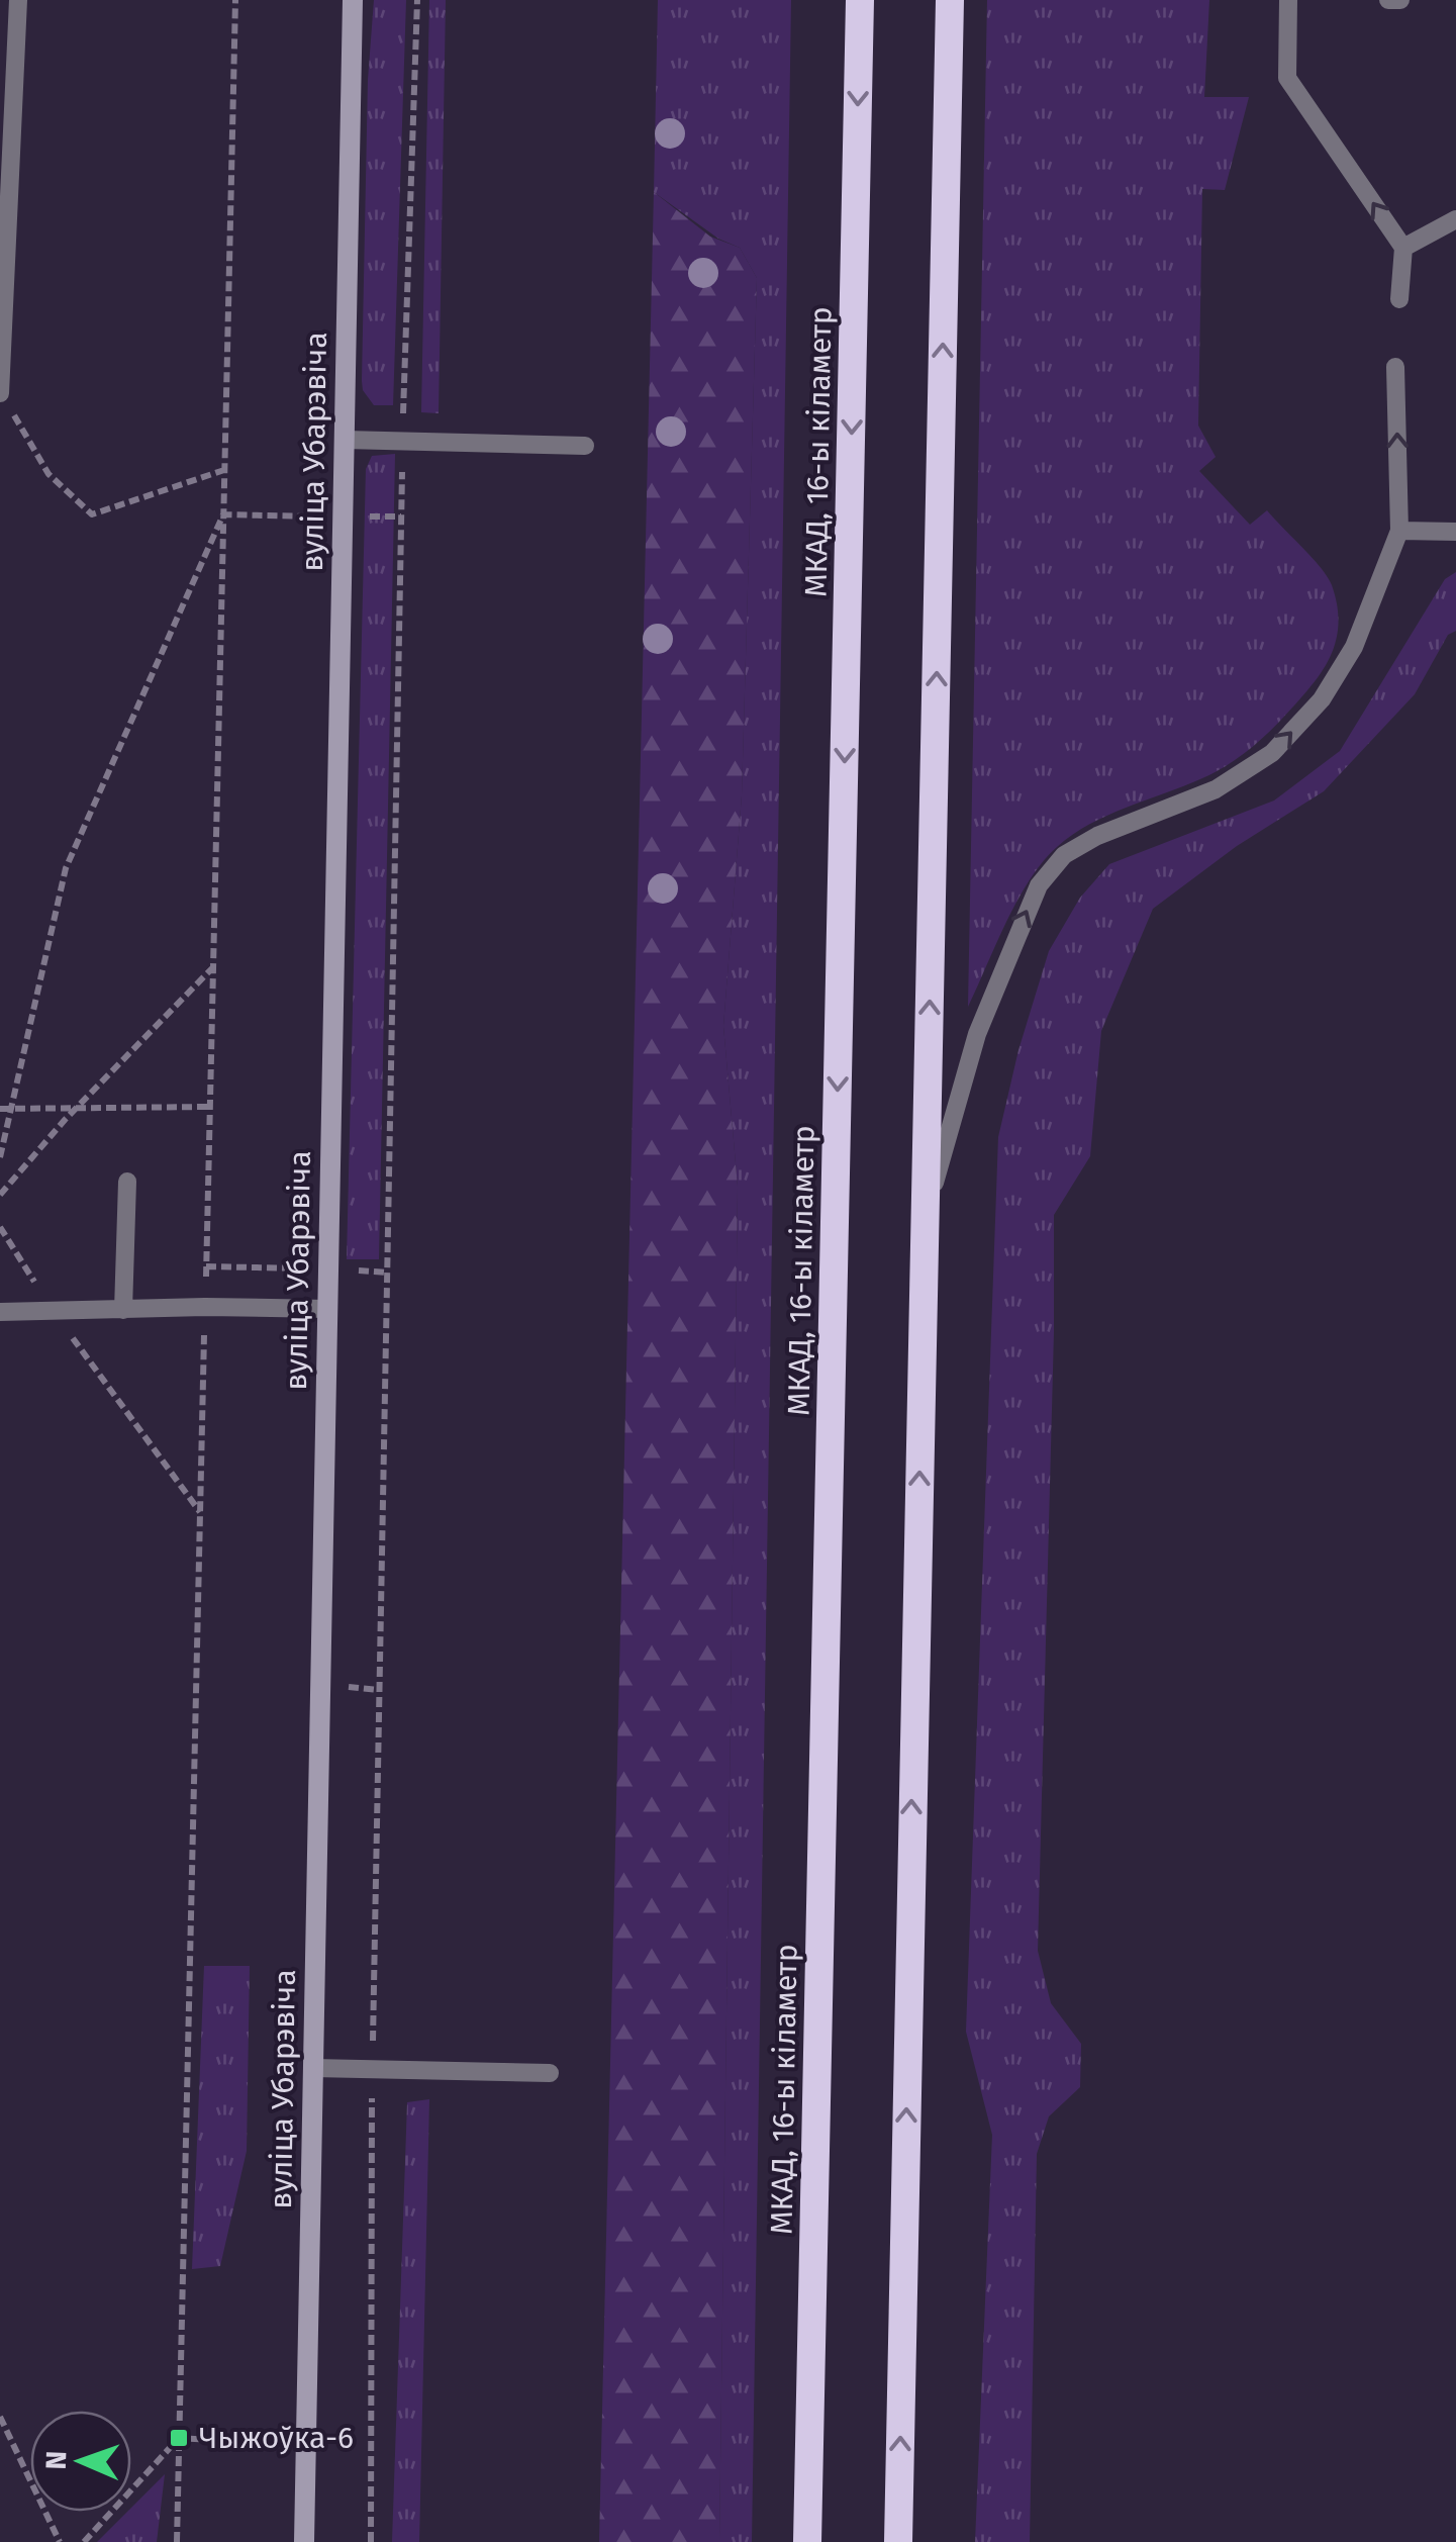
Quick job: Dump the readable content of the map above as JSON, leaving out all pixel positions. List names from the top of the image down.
{
  "streets": {
    "highway": ["МКАД, 16-ы кіламетр"],
    "main road": ["вуліца Убарэвіча"]
  },
  "places": {
    "transit": ["Чыжоўка-6"]
  },
  "north": "left"
}
